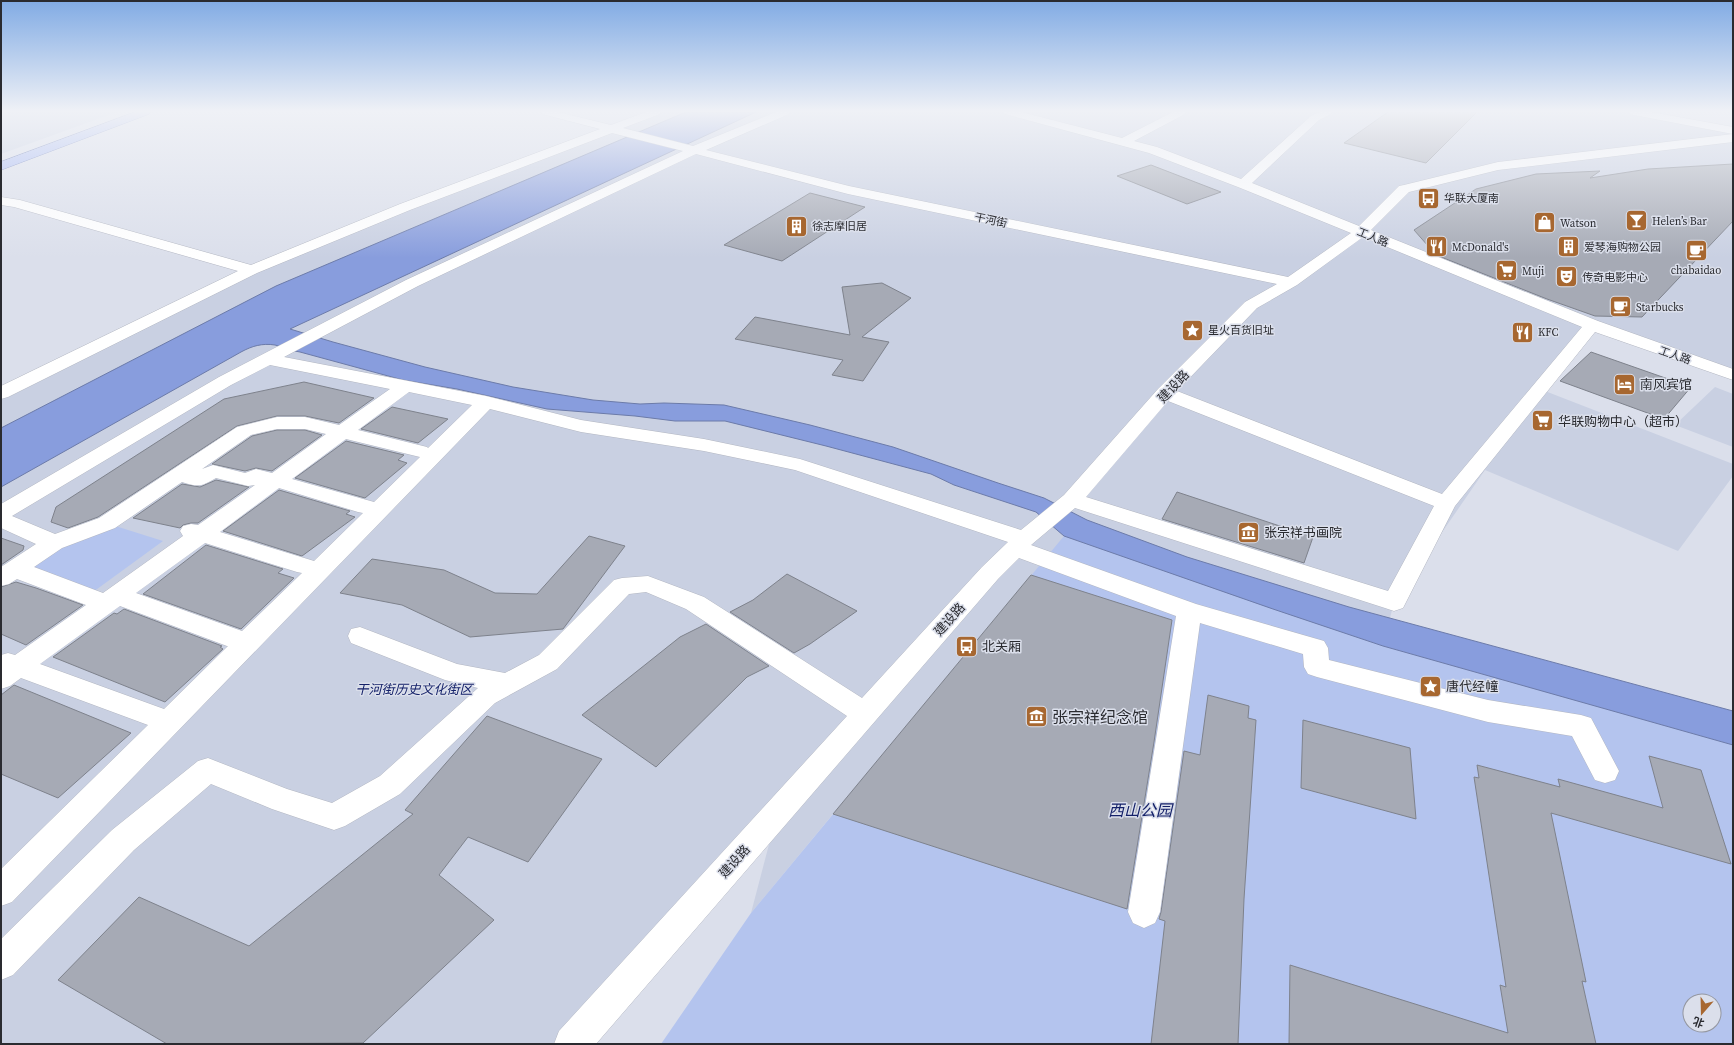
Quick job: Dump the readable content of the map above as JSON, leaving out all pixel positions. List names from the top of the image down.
{
  "streets": {
    "street": ["干河街", "工人路", "建设路"]
  },
  "crossings": [
    ["干河街", "建设路"],
    ["工人路", "建设路"]
  ],
  "parks": ["干河街历史文化街区", "西山公园"],
  "places": {
    "bus stop": ["华联大厦南", "北关厢"],
    "bar": ["Helen’s Bar"],
    "shop": ["Watson"],
    "building": ["徐志摩旧居", "爱琴海购物公园"],
    "restaurant": ["McDonald's", "KFC"],
    "cafe": ["chabaidao", "Starbucks"],
    "supermarket": ["Muji", "华联购物中心（超市）"],
    "theatre": ["传奇电影中心"],
    "place": ["星火百货旧址", "唐代经幢"],
    "hotel": ["南风宾馆"],
    "museum": ["张宗祥书画院", "张宗祥纪念馆"]
  },
  "north": "bottom"
}
